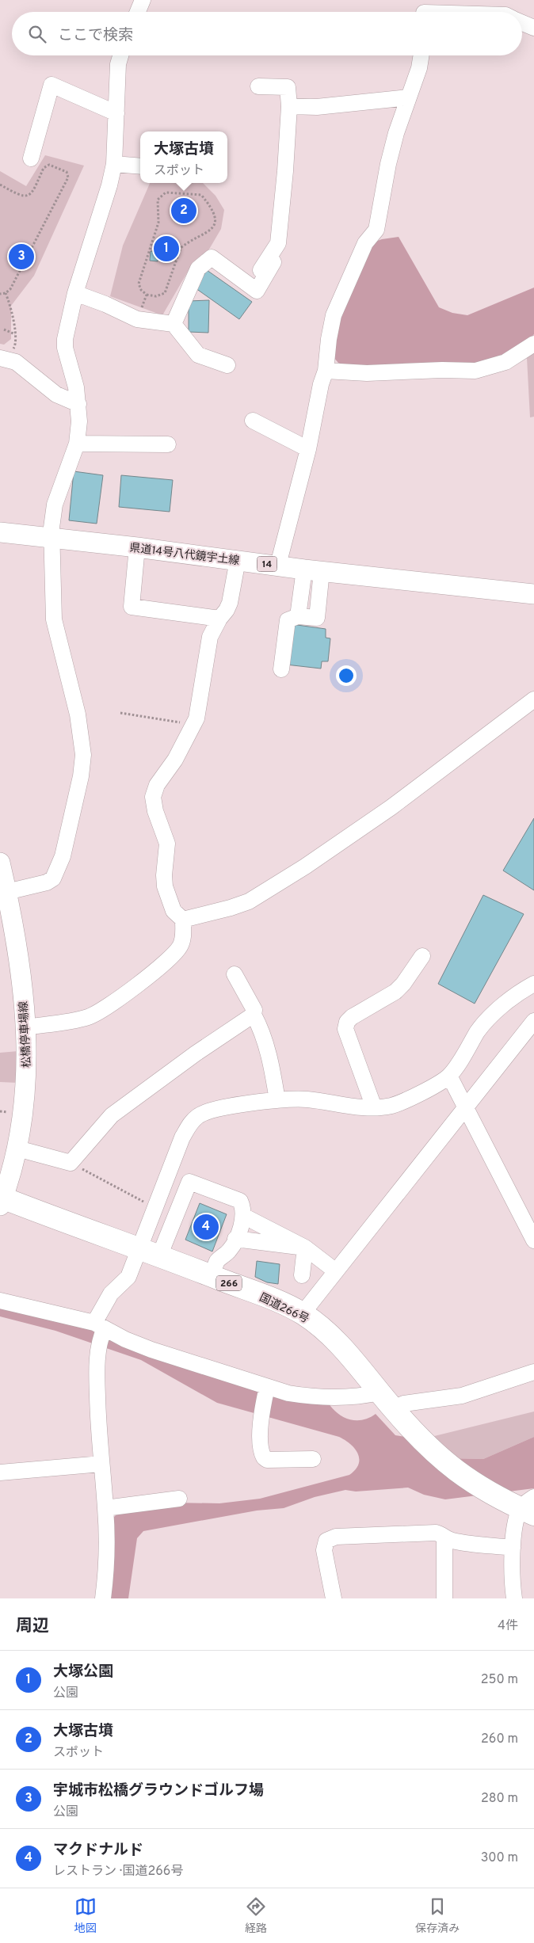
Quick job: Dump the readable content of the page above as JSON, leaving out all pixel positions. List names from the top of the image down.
{
  "streets": {
    "highway": ["266", "国道266号"],
    "main road": ["県道14号八代鏡宇土線", "14", "松橋停車場線"]
  },
  "crossings": [
    ["松橋停車場線", "国道266号"]
  ],
  "page": {
    "search": "ここで検索",
    "popup": ["大塚古墳", "スポット"],
    "pins": [
      "2",
      "1",
      "3",
      "4"
    ],
    "heading": ["周辺", "4件"],
    "list": [
      {
        "mark": "1",
        "name": "大塚公園",
        "note": "公園",
        "value": "250 m"
      },
      {
        "mark": "2",
        "name": "大塚古墳",
        "note": "スポット",
        "value": "260 m"
      },
      {
        "mark": "3",
        "name": "宇城市松橋グラウンドゴルフ場",
        "note": "公園",
        "value": "280 m"
      },
      {
        "mark": "4",
        "name": "マクドナルド",
        "note": "レストラン · 国道266号",
        "value": "300 m"
      }
    ],
    "nav": ["地図", "経路", "保存済み"]
  }
}
